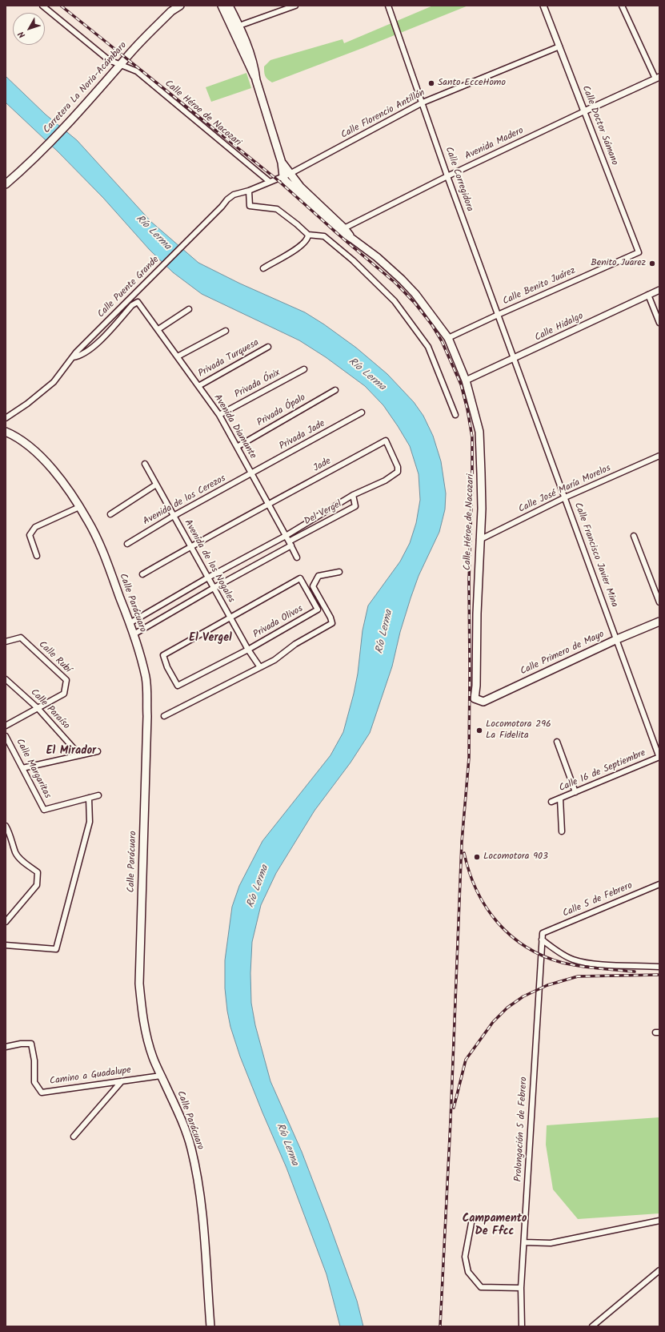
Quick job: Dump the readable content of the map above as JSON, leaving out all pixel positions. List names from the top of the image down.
{
  "streets": {
    "main road": [
      "Carretera La Noria-Acámbaro",
      "Calle Héroe de Nacozari",
      "Calle Parácuaro",
      "Calle Primero de Mayo"
    ],
    "street": [
      "Calle Florencio Antillón",
      "Calle Doctor Sámano",
      "Avenida Madero",
      "Calle Corregidora",
      "Calle Benito Juárez",
      "Calle Puente Grande",
      "Calle Hidalgo",
      "Privada Turquesa",
      "Privada Ónix",
      "Privada Ópalo",
      "Avenida Diamante",
      "Privada Jade",
      "Jade",
      "Calle José María Morelos",
      "Avenida de los Cerezos",
      "Del Vergel",
      "Calle Francisco Javier Mina",
      "Avenida de los Nogales",
      "Privada Olivos",
      "Calle Rubí",
      "Calle Paraíso",
      "Calle Margaritas",
      "Calle 16 de Septiembre",
      "Calle 5 de Febrero",
      "Camino a Guadalupe",
      "Prolongación 5 de Febrero"
    ]
  },
  "crossings": [
    ["Carretera La Noria-Acámbaro", "Calle Héroe de Nacozari"],
    ["Calle Héroe de Nacozari", "Calle Florencio Antillón"],
    ["Calle Héroe de Nacozari", "Avenida Madero"],
    ["Calle Héroe de Nacozari", "Calle Benito Juárez"],
    ["Calle Héroe de Nacozari", "Calle Puente Grande"],
    ["Calle Héroe de Nacozari", "Calle Hidalgo"],
    ["Calle Héroe de Nacozari", "Calle José María Morelos"],
    ["Calle Héroe de Nacozari", "Calle Primero de Mayo"],
    ["Calle Florencio Antillón", "Calle Doctor Sámano"],
    ["Calle Florencio Antillón", "Calle Corregidora"],
    ["Calle Florencio Antillón", "Calle Puente Grande"],
    ["Calle Doctor Sámano", "Avenida Madero"],
    ["Calle Doctor Sámano", "Calle Benito Juárez"],
    ["Avenida Madero", "Calle Corregidora"],
    ["Calle Corregidora", "Calle Benito Juárez"],
    ["Calle Corregidora", "Calle Hidalgo"],
    ["Calle Corregidora", "Calle Francisco Javier Mina"],
    ["Calle Puente Grande", "Avenida Diamante"],
    ["Calle Hidalgo", "Calle Francisco Javier Mina"],
    ["Privada Turquesa", "Avenida Diamante"],
    ["Privada Ónix", "Avenida Diamante"],
    ["Privada Ópalo", "Avenida Diamante"],
    ["Avenida Diamante", "Privada Jade"],
    ["Avenida Diamante", "Jade"],
    ["Avenida Diamante", "Avenida de los Cerezos"],
    ["Avenida Diamante", "Del Vergel"],
    ["Privada Jade", "Avenida de los Cerezos"],
    ["Jade", "Del Vergel"],
    ["Jade", "Avenida de los Nogales"],
    ["Calle José María Morelos", "Calle Francisco Javier Mina"],
    ["Avenida de los Cerezos", "Avenida de los Nogales"],
    ["Del Vergel", "Avenida de los Nogales"],
    ["Del Vergel", "Calle Parácuaro"],
    ["Calle Francisco Javier Mina", "Calle Primero de Mayo"],
    ["Calle Francisco Javier Mina", "Calle 16 de Septiembre"],
    ["Avenida de los Nogales", "Privada Olivos"],
    ["Calle Parácuaro", "Camino a Guadalupe"],
    ["Calle Rubí", "Calle Paraíso"],
    ["Calle 5 de Febrero", "Prolongación 5 de Febrero"]
  ],
  "districts": ["El Vergel", "El Mirador", "Campamento De Ffcc"],
  "water": ["Río Lerma"],
  "places": [
    "Santo EcceHomo",
    "Benito Juarez",
    "Locomotora 296 La Fidelita",
    "Locomotora 903"
  ],
  "north": "bottom left"
}
